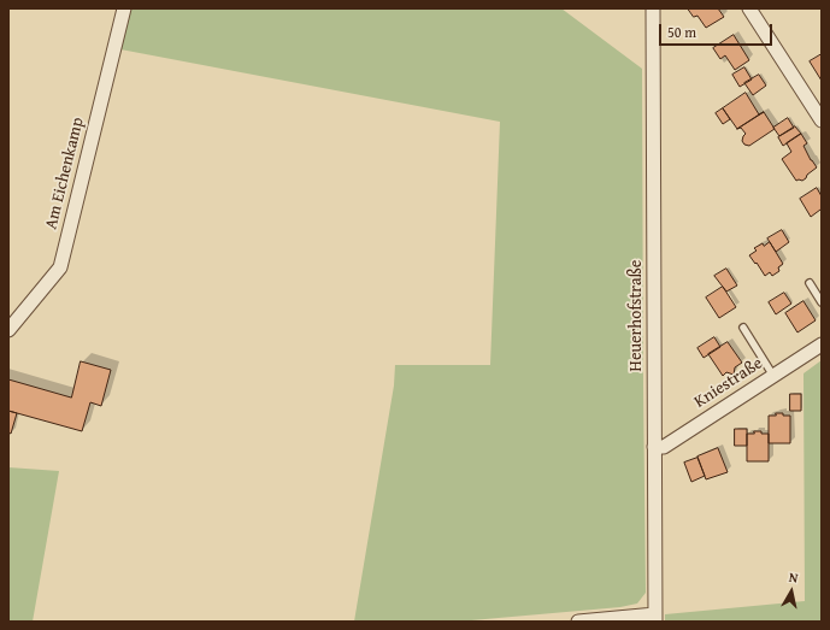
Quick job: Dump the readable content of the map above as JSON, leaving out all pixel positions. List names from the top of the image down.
{
  "streets": {
    "street": ["Am Eichenkamp", "Heuerhofstraße", "Kniestraße"]
  },
  "crossings": [
    ["Heuerhofstraße", "Kniestraße"]
  ],
  "scale_bar": "50 m",
  "north": "top"
}
